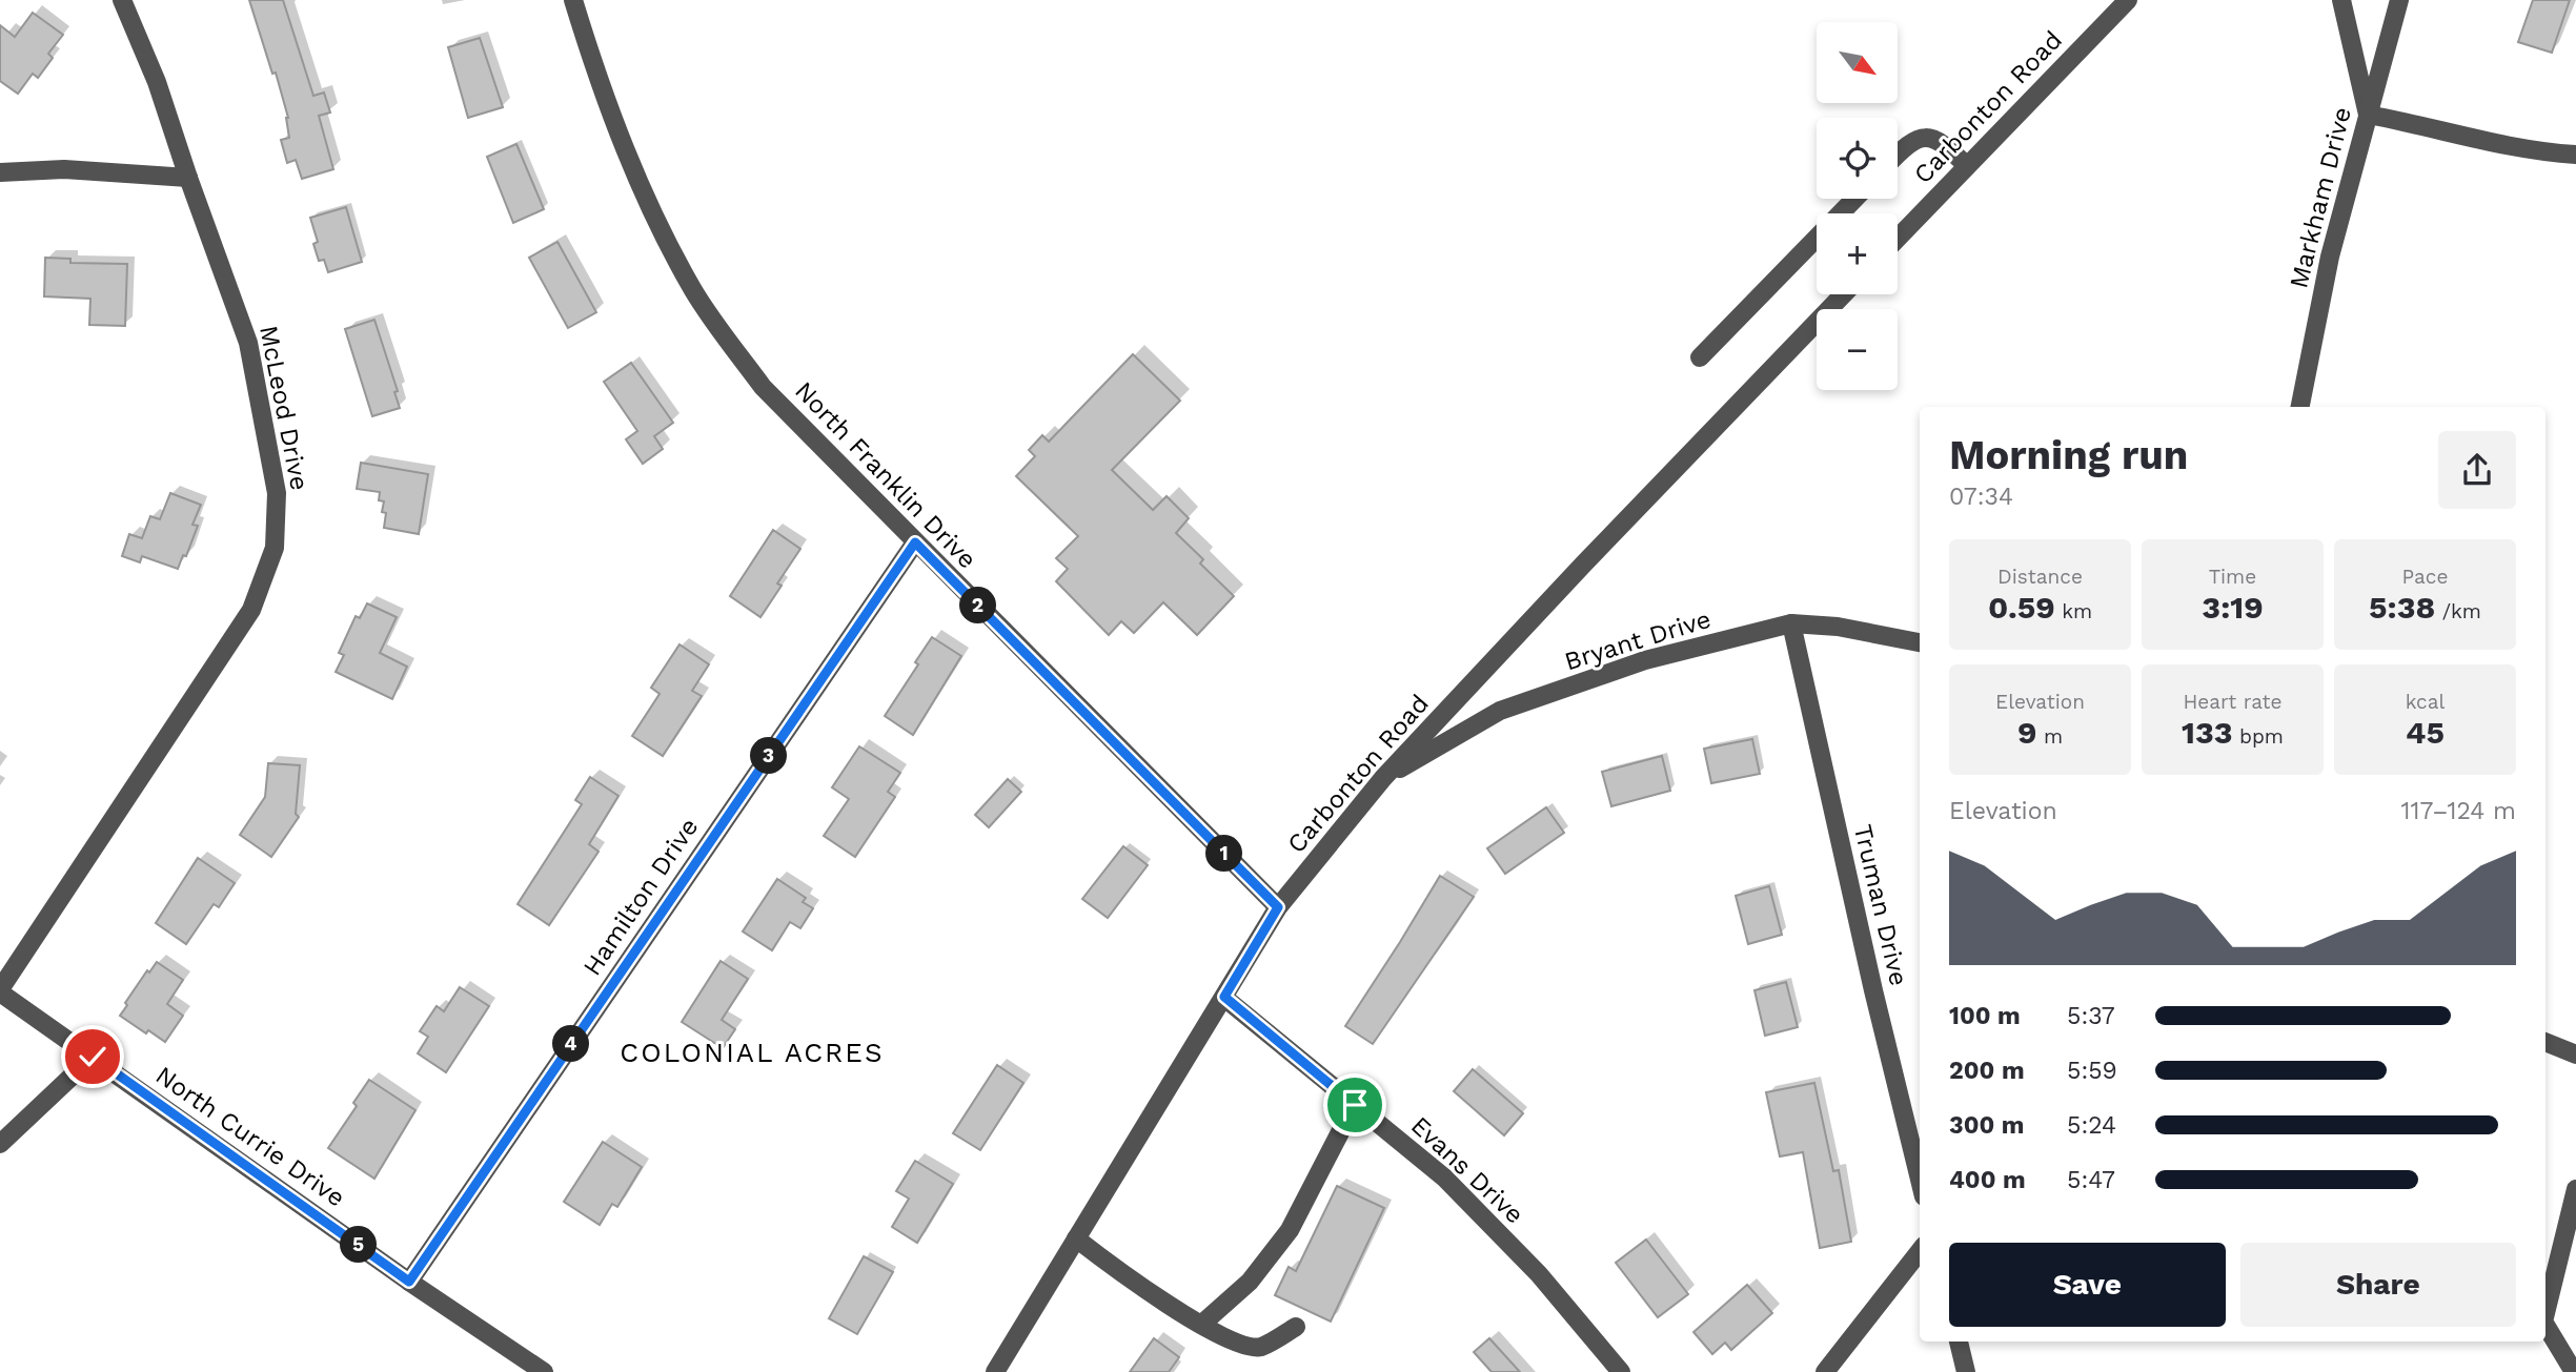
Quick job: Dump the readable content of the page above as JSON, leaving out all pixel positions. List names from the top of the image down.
{
  "streets": {
    "street": [
      "Carbonton Road",
      "Markham Drive",
      "McLeod Drive",
      "North Franklin Drive",
      "Bryant Drive",
      "Hamilton Drive",
      "Truman Drive",
      "North Currie Drive",
      "Evans Drive"
    ]
  },
  "crossings": [
    ["Carbonton Road", "North Franklin Drive"],
    ["Carbonton Road", "Bryant Drive"],
    ["Carbonton Road", "Evans Drive"],
    ["McLeod Drive", "North Currie Drive"],
    ["North Franklin Drive", "Hamilton Drive"],
    ["Bryant Drive", "Truman Drive"],
    ["Hamilton Drive", "North Currie Drive"]
  ],
  "districts": ["COLONIAL ACRES"],
  "north": "bottom right",
  "page": {
    "map_buttons": ["+", "−"],
    "heading": ["Morning run", "07:34"],
    "stats": [
      ["Distance", "0.59 km"],
      ["Time", "3:19"],
      ["Pace", "5:38 /km"],
      ["Elevation", "9 m"],
      ["Heart rate", "133 bpm"],
      ["kcal", "45"]
    ],
    "pins": [
      "2",
      "3",
      "1",
      "4",
      "5"
    ],
    "chart": ["Elevation", "117–124 m"],
    "list": [
      {
        "name": "100 m",
        "note": "5:37"
      },
      {
        "name": "200 m",
        "note": "5:59"
      },
      {
        "name": "300 m",
        "note": "5:24"
      },
      {
        "name": "400 m",
        "note": "5:47"
      }
    ],
    "buttons": ["Save", "Share"]
  }
}
